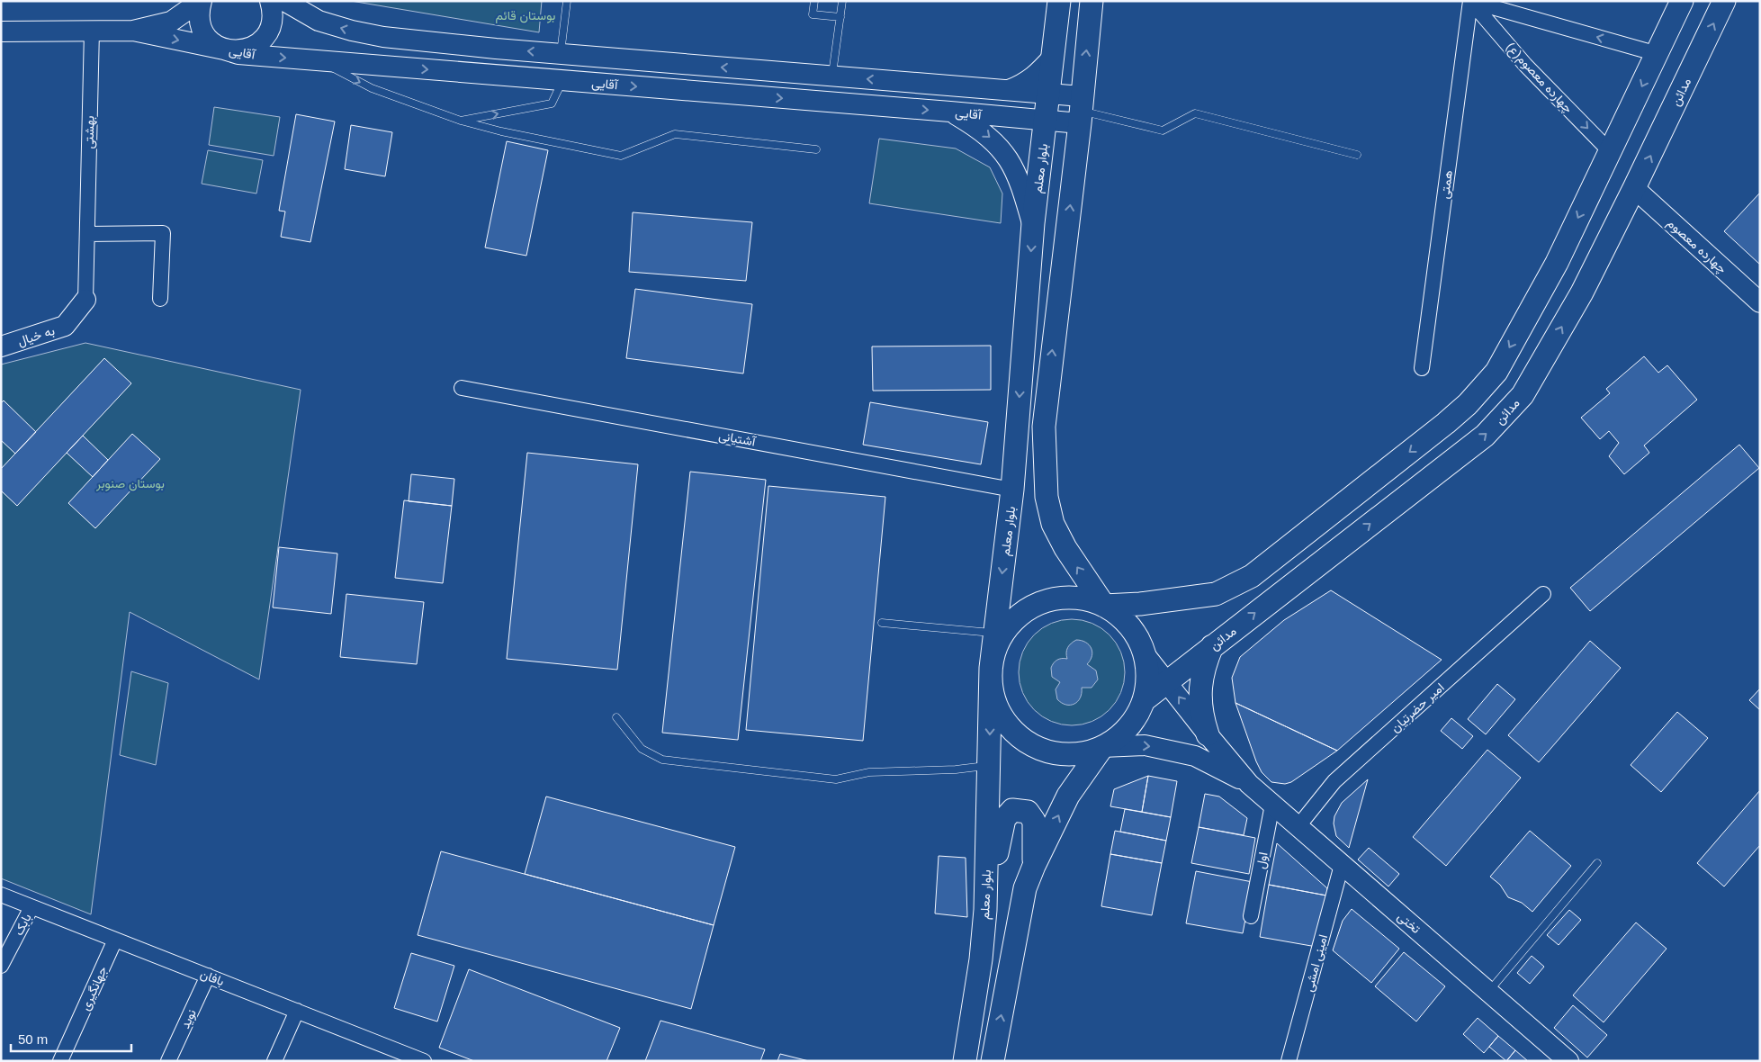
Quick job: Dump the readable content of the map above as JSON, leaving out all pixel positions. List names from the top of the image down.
{
  "streets": {
    "main road": [
      "آقایی",
      "مدائن",
      "بلوار معلم",
      "چهارده معصوم",
      "به خیال",
      "تختی"
    ],
    "street": [
      "چهارده معصوم(ع)",
      "بهشتی",
      "همتی",
      "آشتیانی",
      "امیر حضرتیان",
      "اول",
      "بابک",
      "امینی امشی",
      "بافان",
      "جهانگیری",
      "نوید"
    ]
  },
  "crossings": [
    ["آقایی", "بهشتی"],
    ["آقایی", "بلوار معلم"],
    ["چهارده معصوم(ع)", "همتی"],
    ["مدائن", "بلوار معلم"],
    ["مدائن", "چهارده معصوم"],
    ["مدائن", "تختی"],
    ["بهشتی", "به خیال"],
    ["بلوار معلم", "آشتیانی"],
    ["بلوار معلم", "تختی"],
    ["امیر حضرتیان", "تختی"],
    ["اول", "تختی"],
    ["تختی", "امینی امشی"],
    ["بابک", "بافان"],
    ["بافان", "جهانگیری"],
    ["بافان", "نوید"]
  ],
  "one_way": ["چهارده معصوم(ع)"],
  "parks": ["بوستان قائم", "بوستان صنوبر"],
  "scale_bar": "50 m"
}
